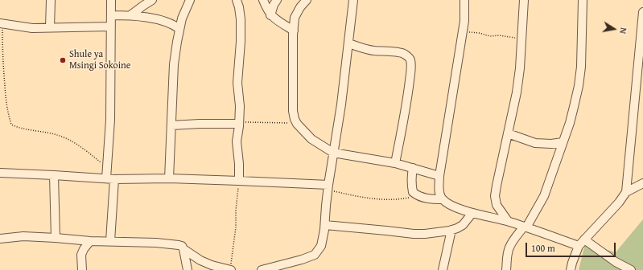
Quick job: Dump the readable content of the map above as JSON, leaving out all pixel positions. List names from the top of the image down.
{
  "places": ["Shule ya Msingi Sokoine"],
  "scale_bar": "100 m",
  "north": "right"
}
